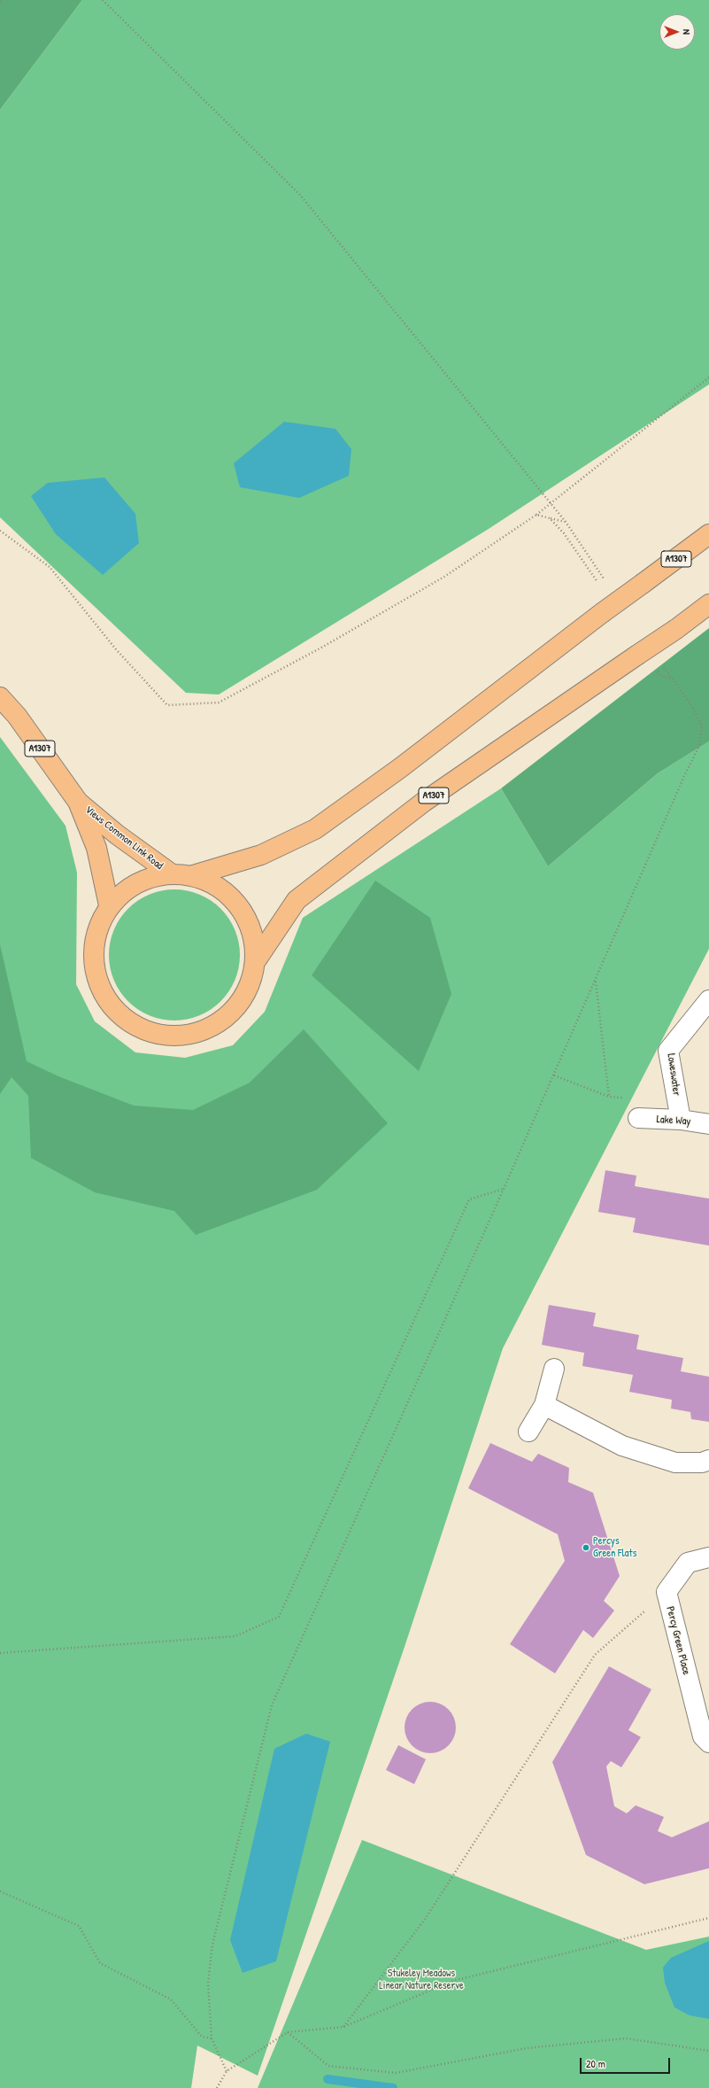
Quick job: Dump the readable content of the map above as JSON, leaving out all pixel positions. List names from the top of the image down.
{
  "streets": {
    "main road": ["A1307", "Views Common Link Road"],
    "street": ["Loweswater", "Lake Way", "Percy Green Place"]
  },
  "crossings": [
    ["Loweswater", "Lake Way"]
  ],
  "parks": ["Stukeley Meadows Linear Nature Reserve"],
  "places": ["Percys Green Flats"],
  "scale_bar": "20 m",
  "north": "right"
}
